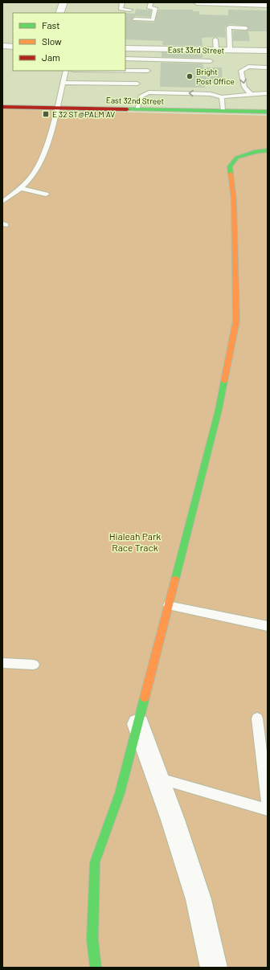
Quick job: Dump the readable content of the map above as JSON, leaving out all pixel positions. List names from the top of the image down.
{
  "streets": {
    "street": ["East 33rd Street", "East 32nd Street"]
  },
  "parks": ["Hialeah Park Race Track"],
  "places": {
    "other": ["Bright Post Office"],
    "transit": ["E 32 ST@PALM AV"]
  },
  "legend": ["Fast", "Slow", "Jam"]
}
